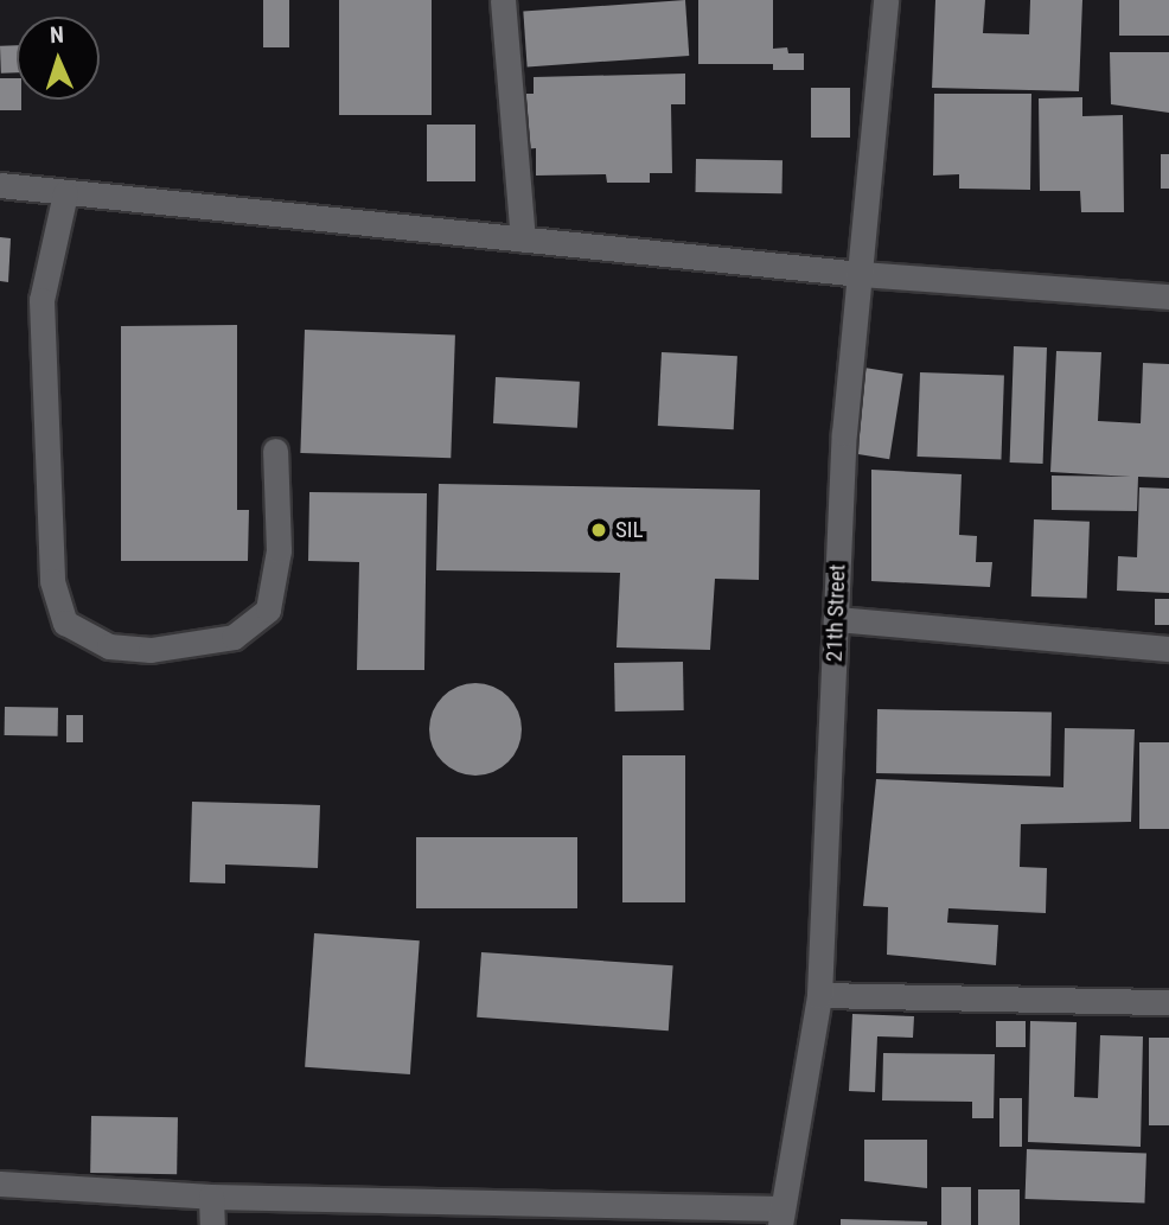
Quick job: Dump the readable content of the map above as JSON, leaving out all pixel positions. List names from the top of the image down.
{
  "streets": {
    "street": ["21th Street"]
  },
  "places": ["SIL"],
  "north": "top"
}
